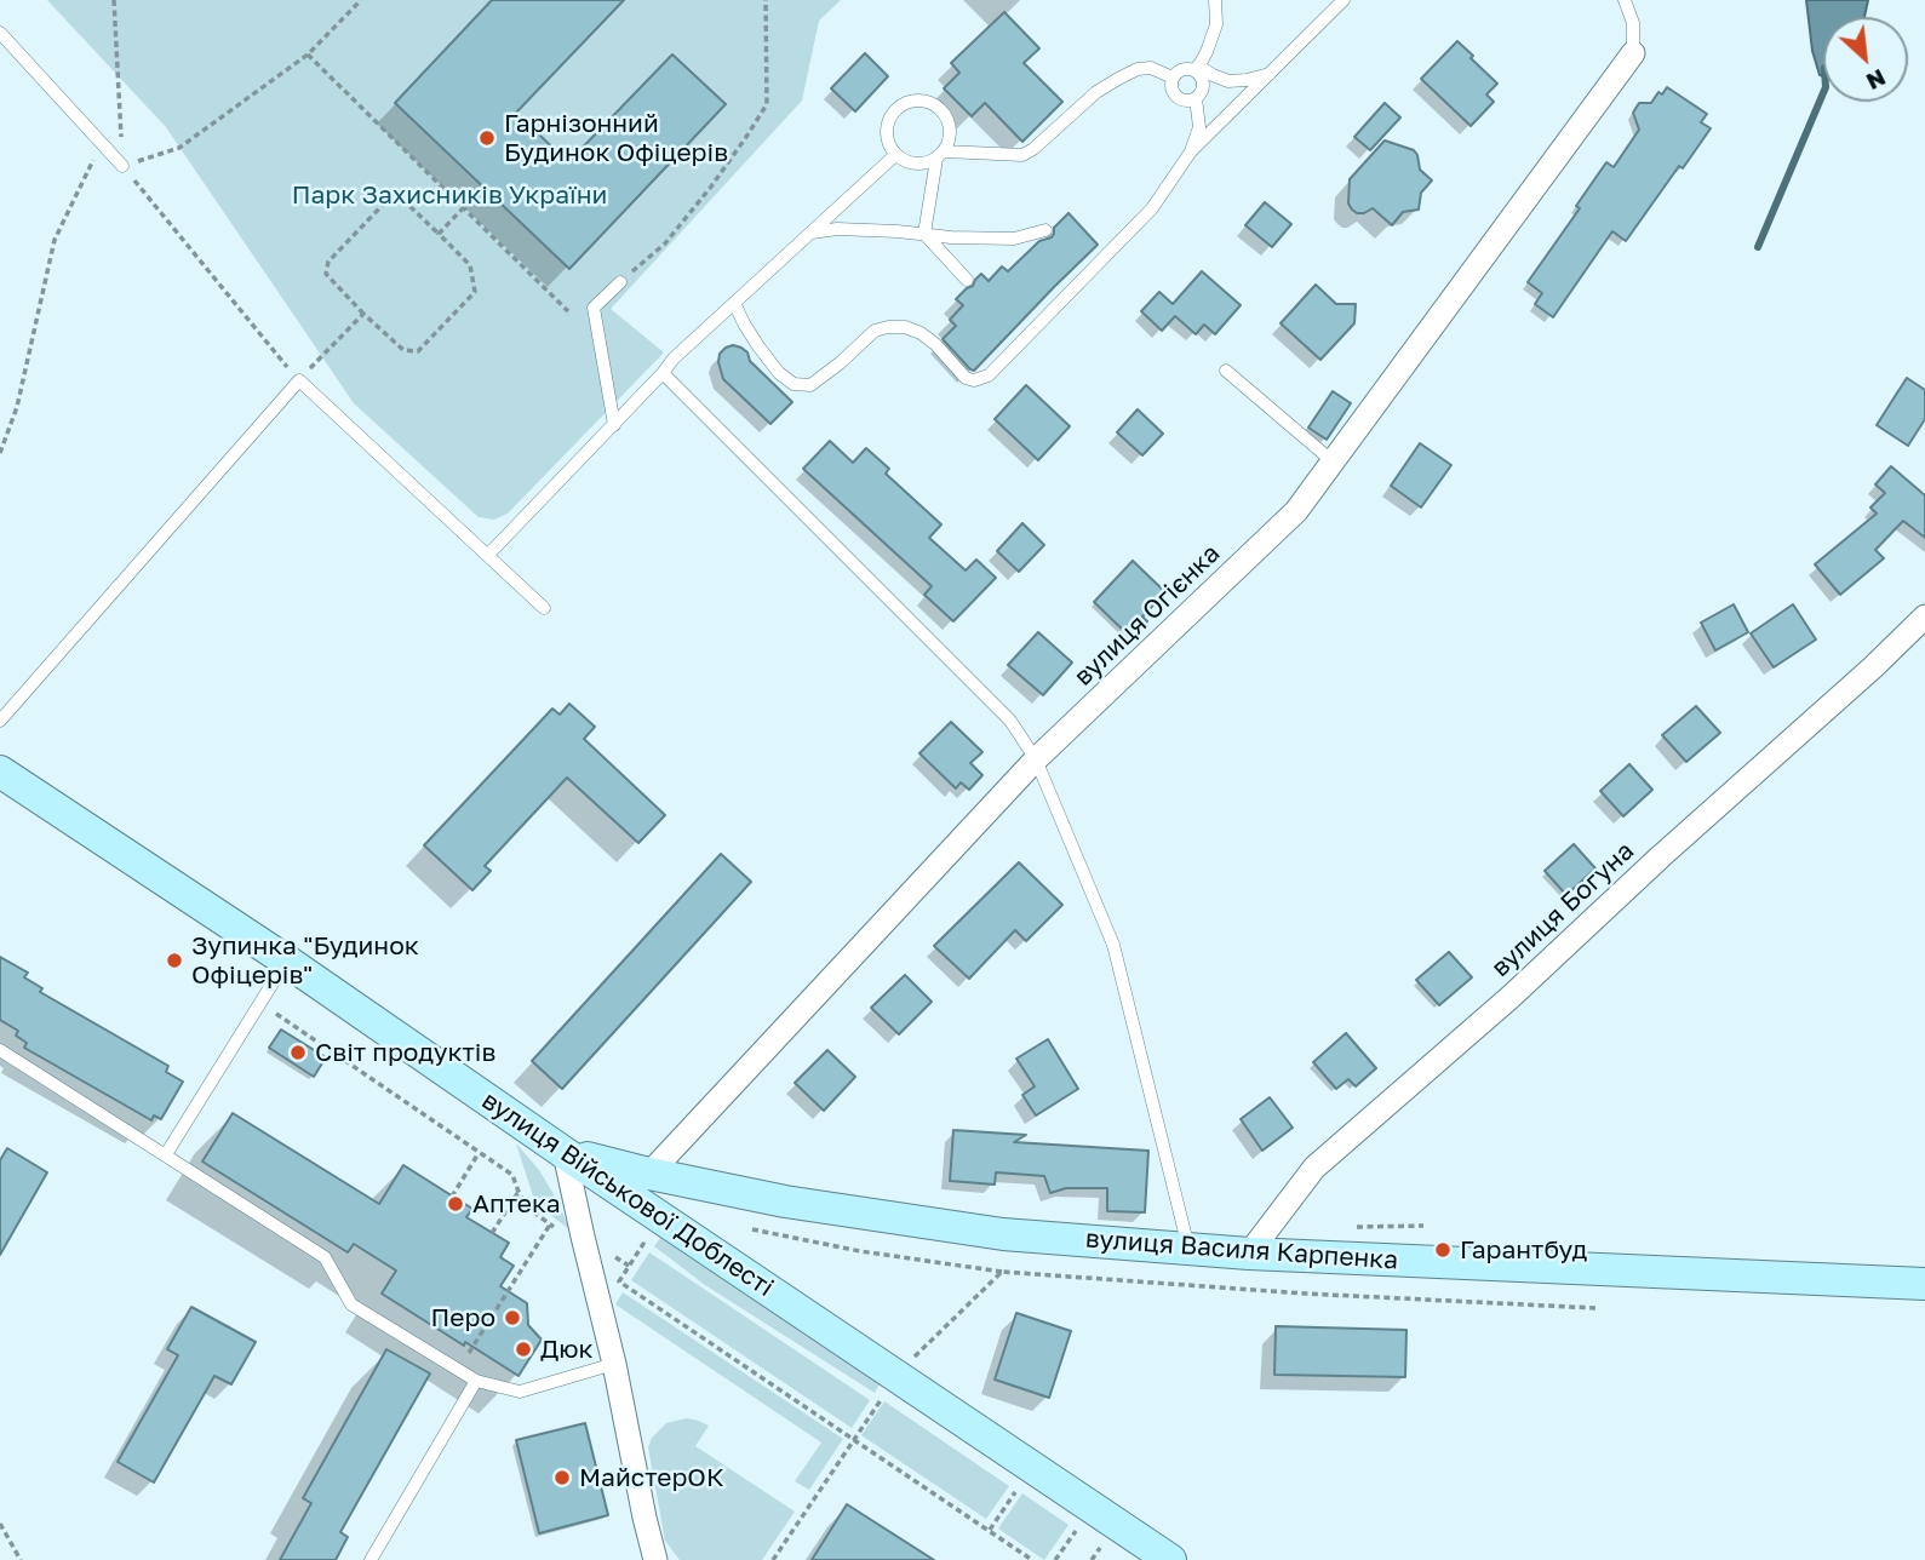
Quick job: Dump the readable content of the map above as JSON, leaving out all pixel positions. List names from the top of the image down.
{
  "streets": {
    "street": [
      "вулиця Огієнка",
      "вулиця Богуна",
      "вулиця Військової Доблесті",
      "вулиця Василя Карпенка"
    ]
  },
  "crossings": [
    ["вулиця Огієнка", "вулиця Василя Карпенка"],
    ["вулиця Богуна", "вулиця Василя Карпенка"],
    ["вулиця Військової Доблесті", "вулиця Василя Карпенка"]
  ],
  "parks": ["Парк Захисників України"],
  "places": [
    "Гарнізонний Будинок Офіцерів",
    "Зупинка \"Будинок Офіцерів\"",
    "Світ продуктів",
    "Аптека",
    "Гарантбуд",
    "Перо",
    "Дюк",
    "МайстерОК"
  ],
  "north": "bottom right"
}
